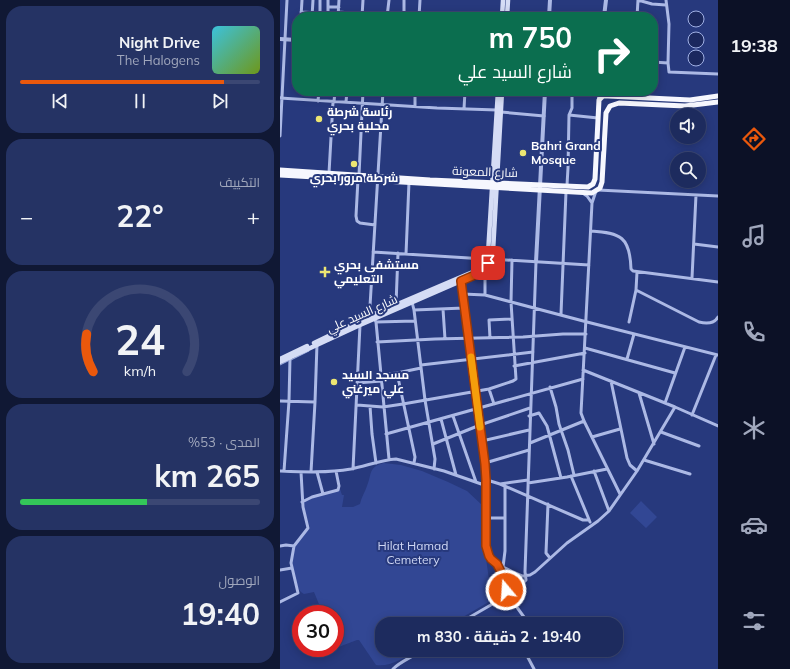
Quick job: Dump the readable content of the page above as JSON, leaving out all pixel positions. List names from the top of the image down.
{
  "streets": {
    "highway": ["شارع المعونة"],
    "main road": ["شارع السيد علي"]
  },
  "parks": ["Hilat Hamad Cemetery"],
  "places": {
    "other": [
      "رئاسة شرطة محلية بحري",
      "Bahri Grand Mosque",
      "شرطة مرور بحري",
      "مسجد السيد علي ميرغني"
    ],
    "health": ["مستشفى بحري التعليمي"]
  },
  "page": {
    "tabs": "19:38",
    "turn": ["750 m", "شارع السيد علي"],
    "song": ["Night Drive", "The Halogens"],
    "tile": [
      "التكييف",
      ["المدى · 53%", "265 km"],
      ["الوصول", "19:40"]
    ],
    "heat": ["−", "22°", "+"],
    "limit": "30",
    "trip": "19:40 · 2 دقيقة · 830 m",
    "gauge": ["24", "km/h"]
  }
}
